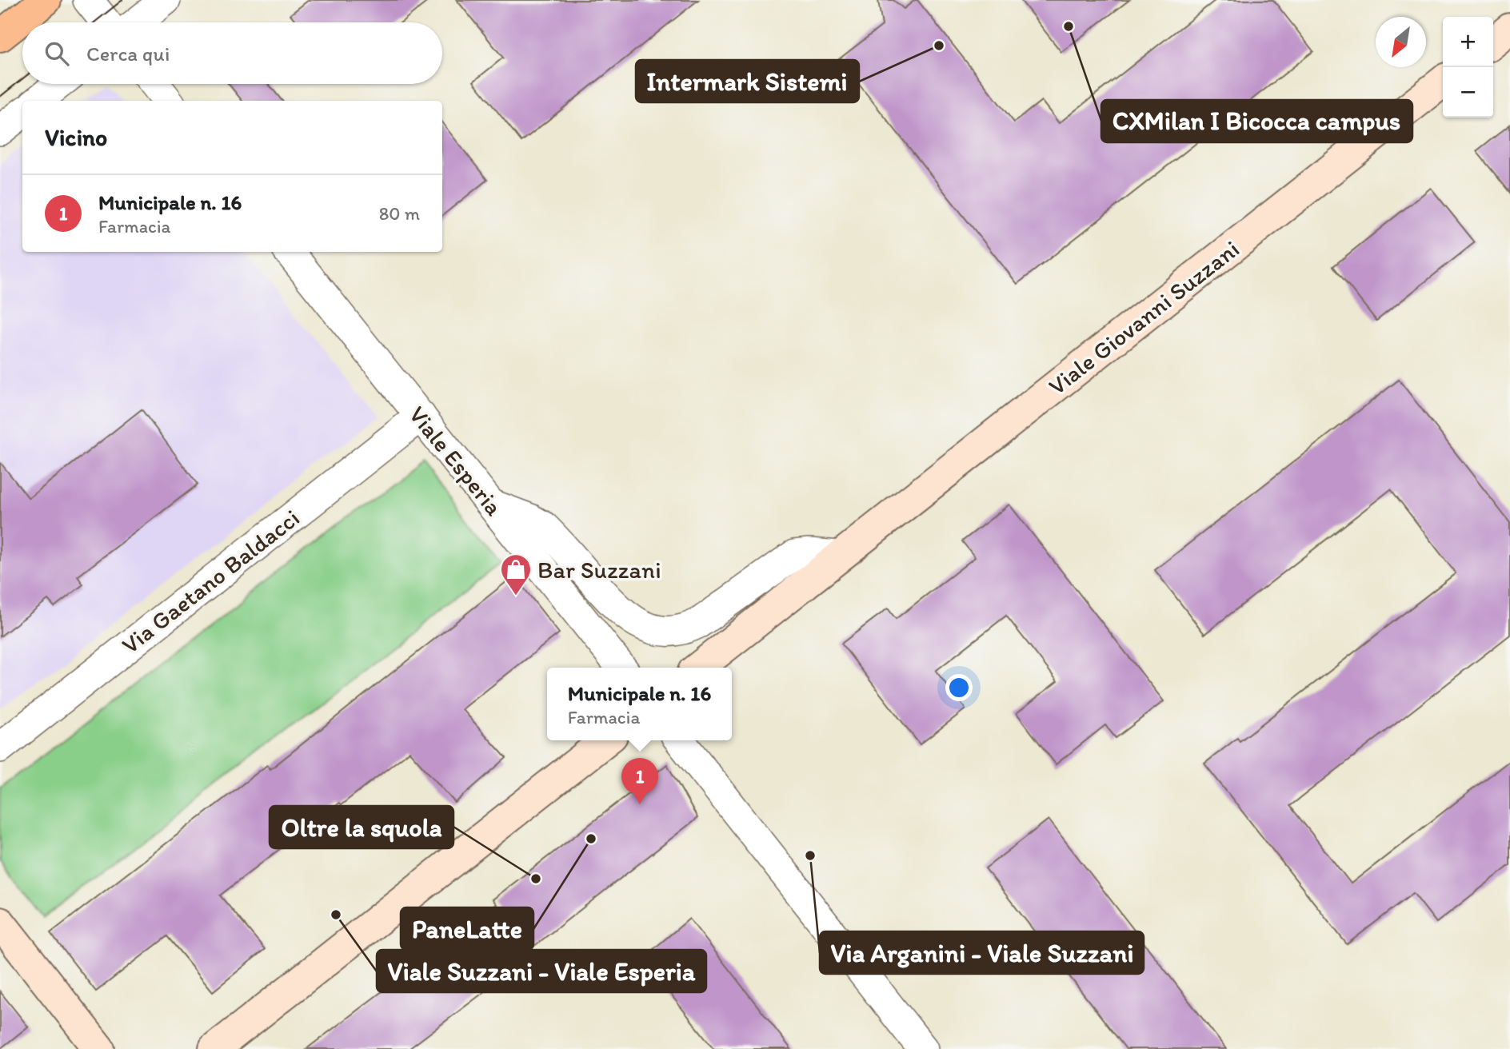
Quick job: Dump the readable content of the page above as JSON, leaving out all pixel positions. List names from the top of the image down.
{
  "streets": {
    "street": ["Viale Giovanni Suzzani", "Viale Esperia", "Via Gaetano Baldacci"]
  },
  "crossings": [
    ["Viale Esperia", "Via Gaetano Baldacci"]
  ],
  "places": {
    "other": [
      "CXMilan I Bicocca campus",
      "Intermark Sistemi",
      "PaneLatte",
      "Via Arganini - Viale Suzzani",
      "Oltre la squola",
      "Viale Suzzani - Viale Esperia"
    ],
    "shop": ["Bar Suzzani"]
  },
  "north": "bottom left",
  "page": {
    "map_buttons": ["+", "−"],
    "search": "Cerca qui",
    "heading": "Vicino",
    "list": [
      {
        "mark": "1",
        "name": "Municipale n. 16",
        "note": "Farmacia",
        "value": "80 m"
      }
    ],
    "popup": ["Municipale n. 16", "Farmacia"],
    "pins": "1"
  }
}
